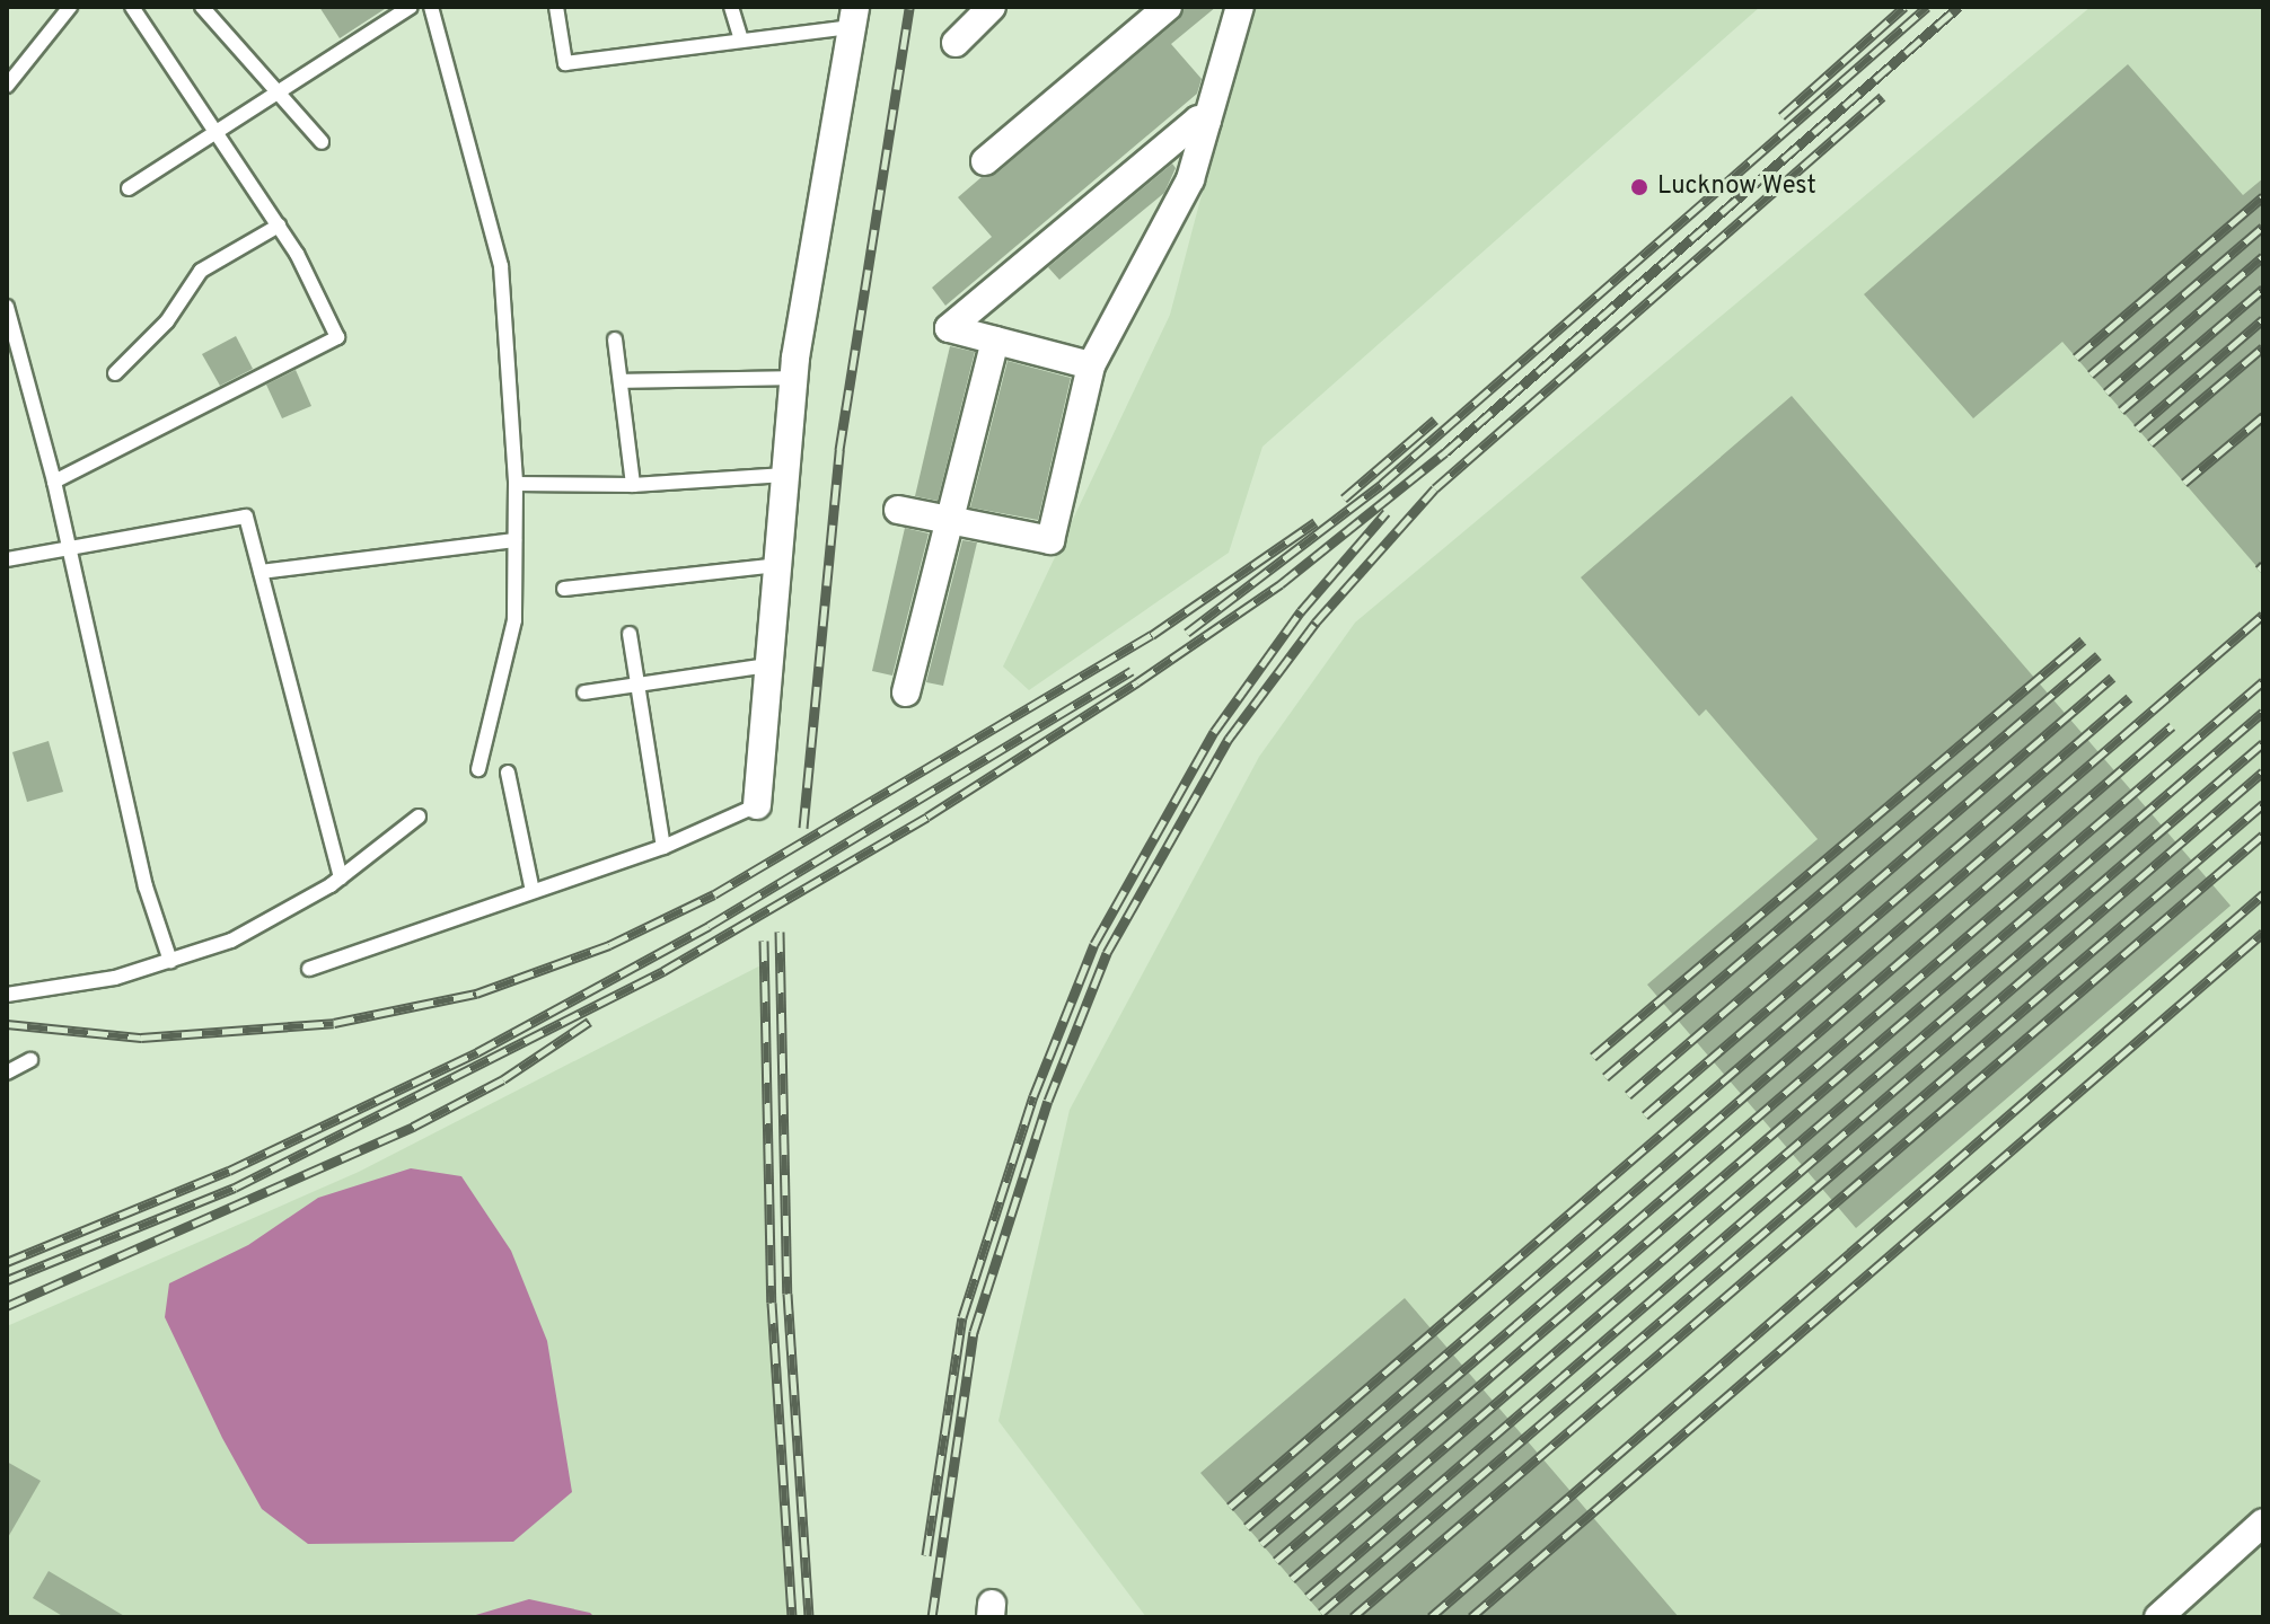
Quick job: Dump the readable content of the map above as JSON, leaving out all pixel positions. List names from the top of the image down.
{
  "places": ["Lucknow West"]
}
